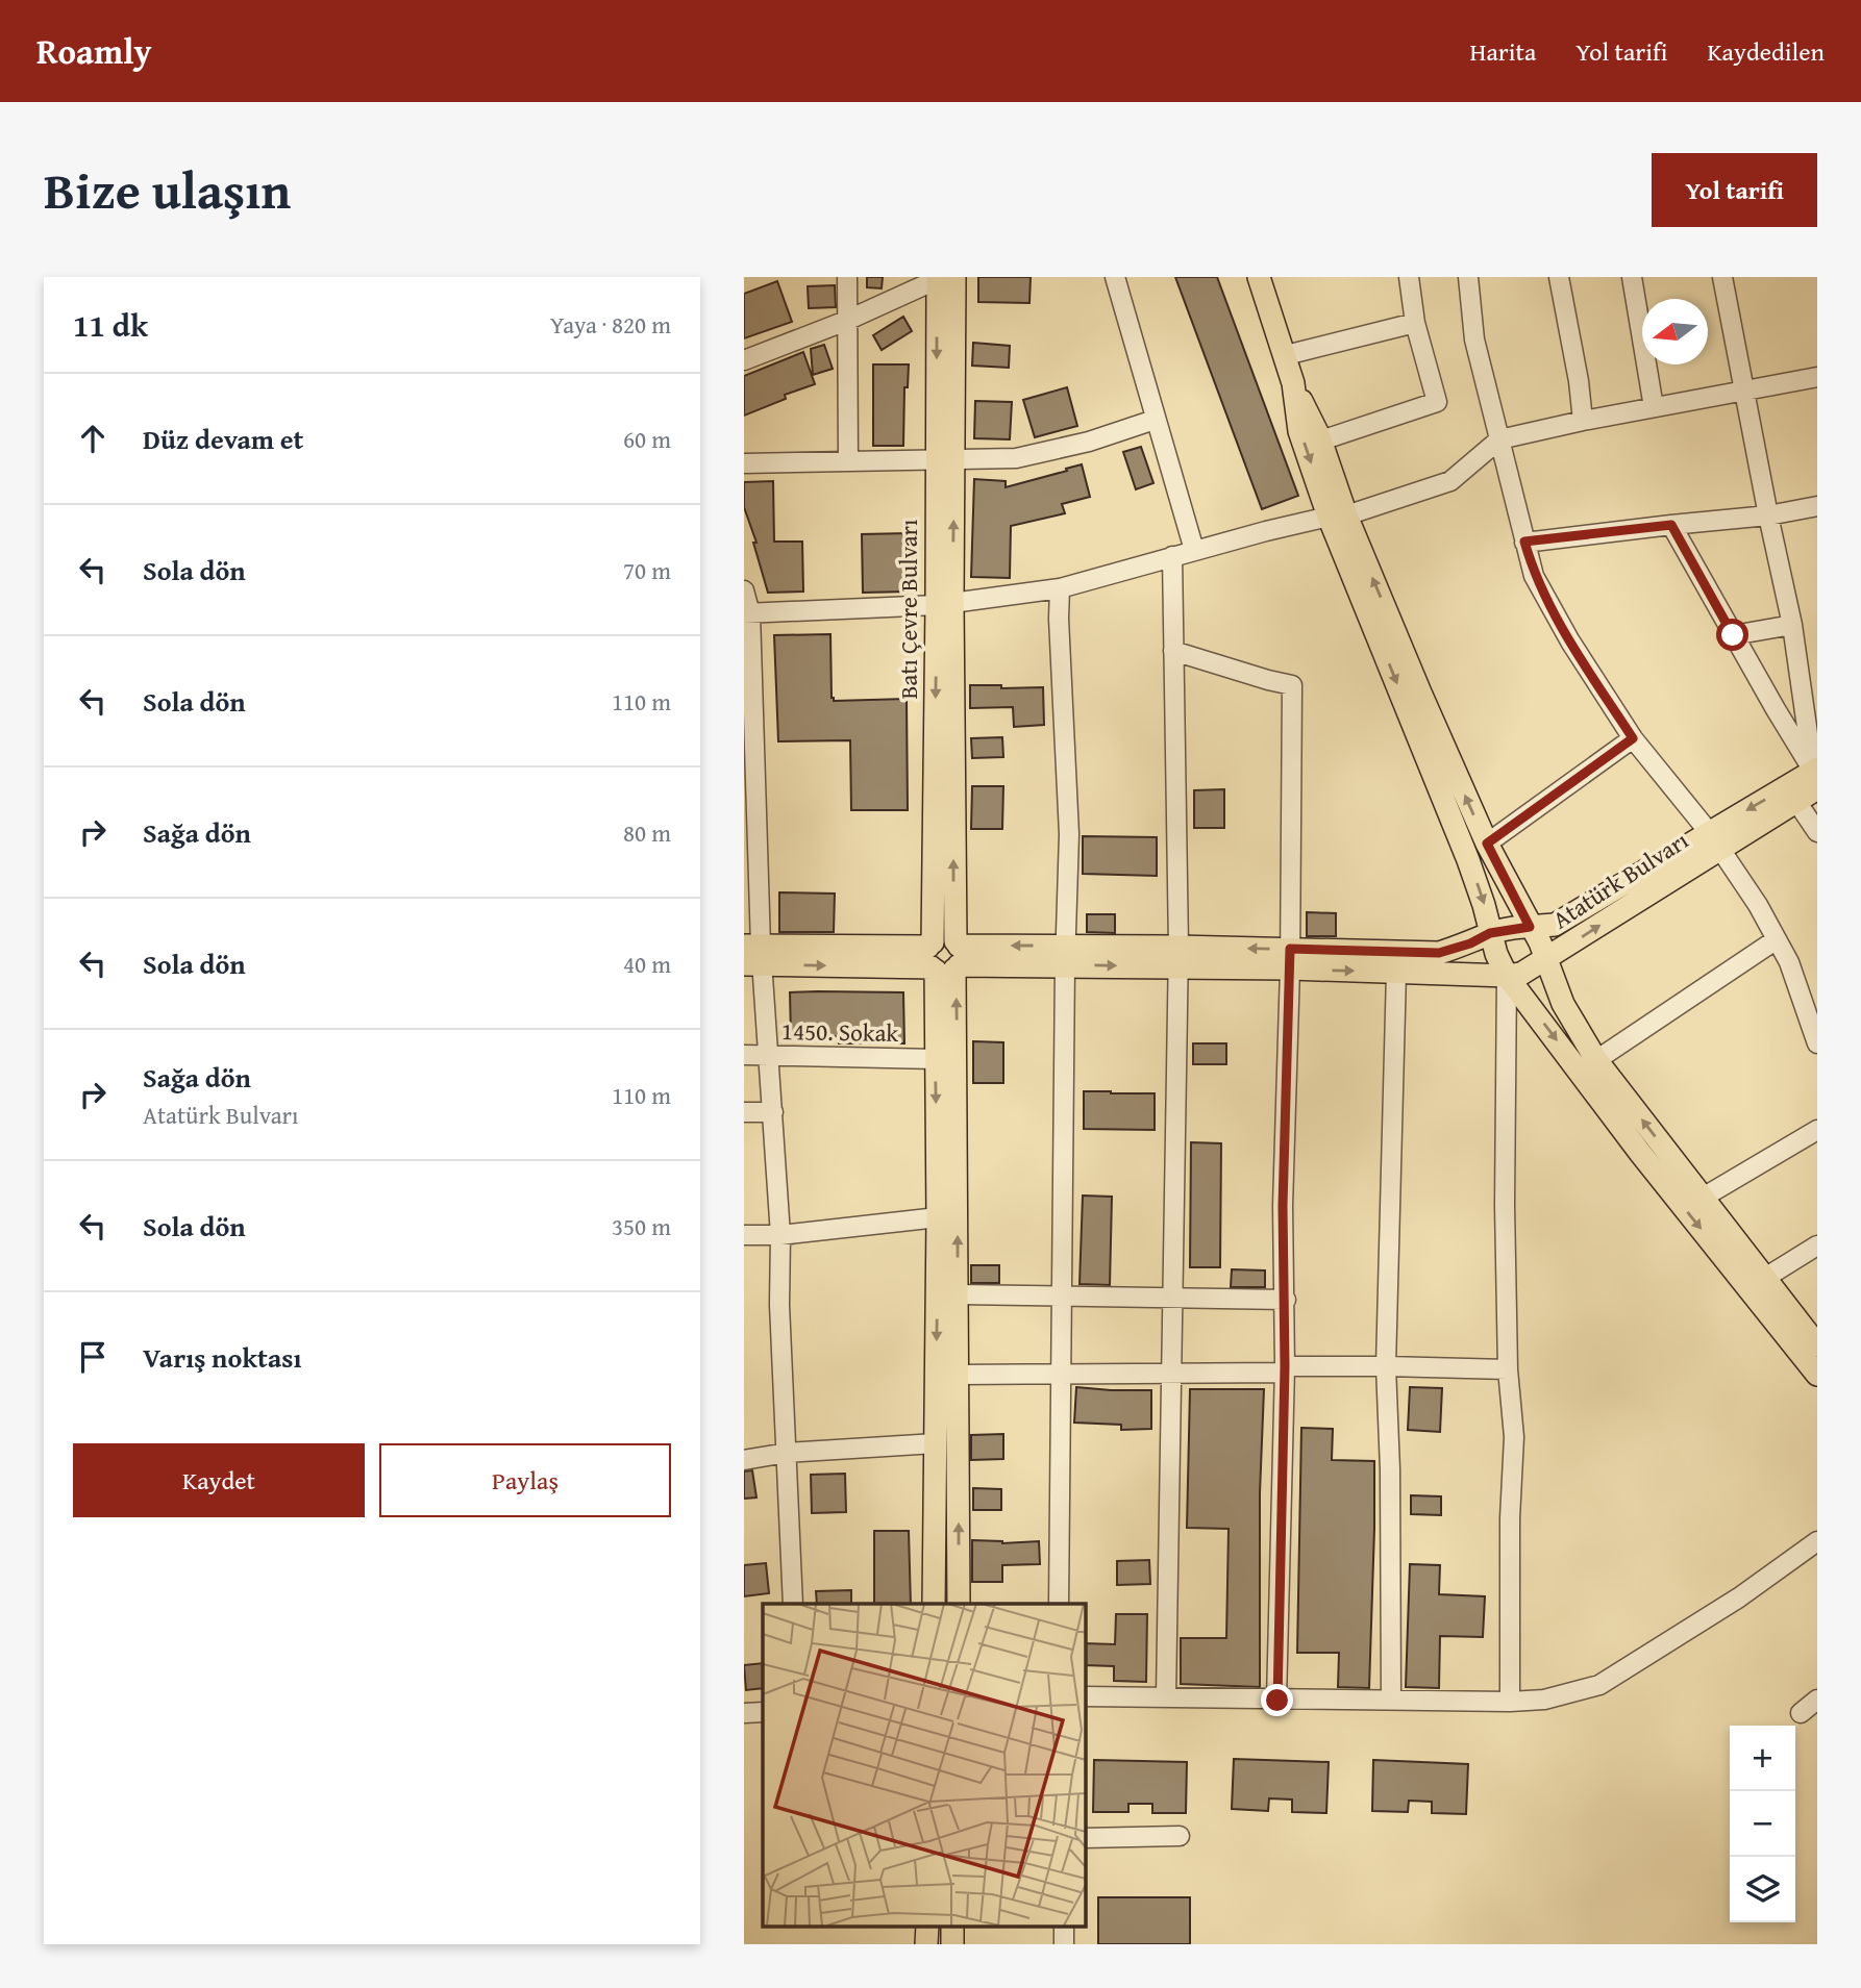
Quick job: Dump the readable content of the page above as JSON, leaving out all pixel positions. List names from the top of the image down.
{
  "streets": {
    "main road": ["Batı Çevre Bulvarı", "Atatürk Bulvarı"],
    "street": ["1450. Sokak"]
  },
  "crossings": [
    ["Batı Çevre Bulvarı", "Atatürk Bulvarı"]
  ],
  "north": "left",
  "page": {
    "header": "Roamly",
    "nav": ["Harita", "Yol tarifi", "Kaydedilen"],
    "title": "Bize ulaşın",
    "buttons": [
      "Yol tarifi",
      ["Kaydet", "Paylaş"]
    ],
    "heading": ["11 dk", "Yaya · 820 m"],
    "list": [
      ["Düz devam et", "60 m"],
      ["Sola dön", "70 m"],
      ["Sola dön", "110 m"],
      ["Sağa dön", "80 m"],
      ["Sola dön", "40 m"],
      ["Sağa dön", "Atatürk Bulvarı", "110 m"],
      ["Sola dön", "350 m"],
      "Varış noktası"
    ],
    "map_buttons": ["+", "−"]
  }
}
